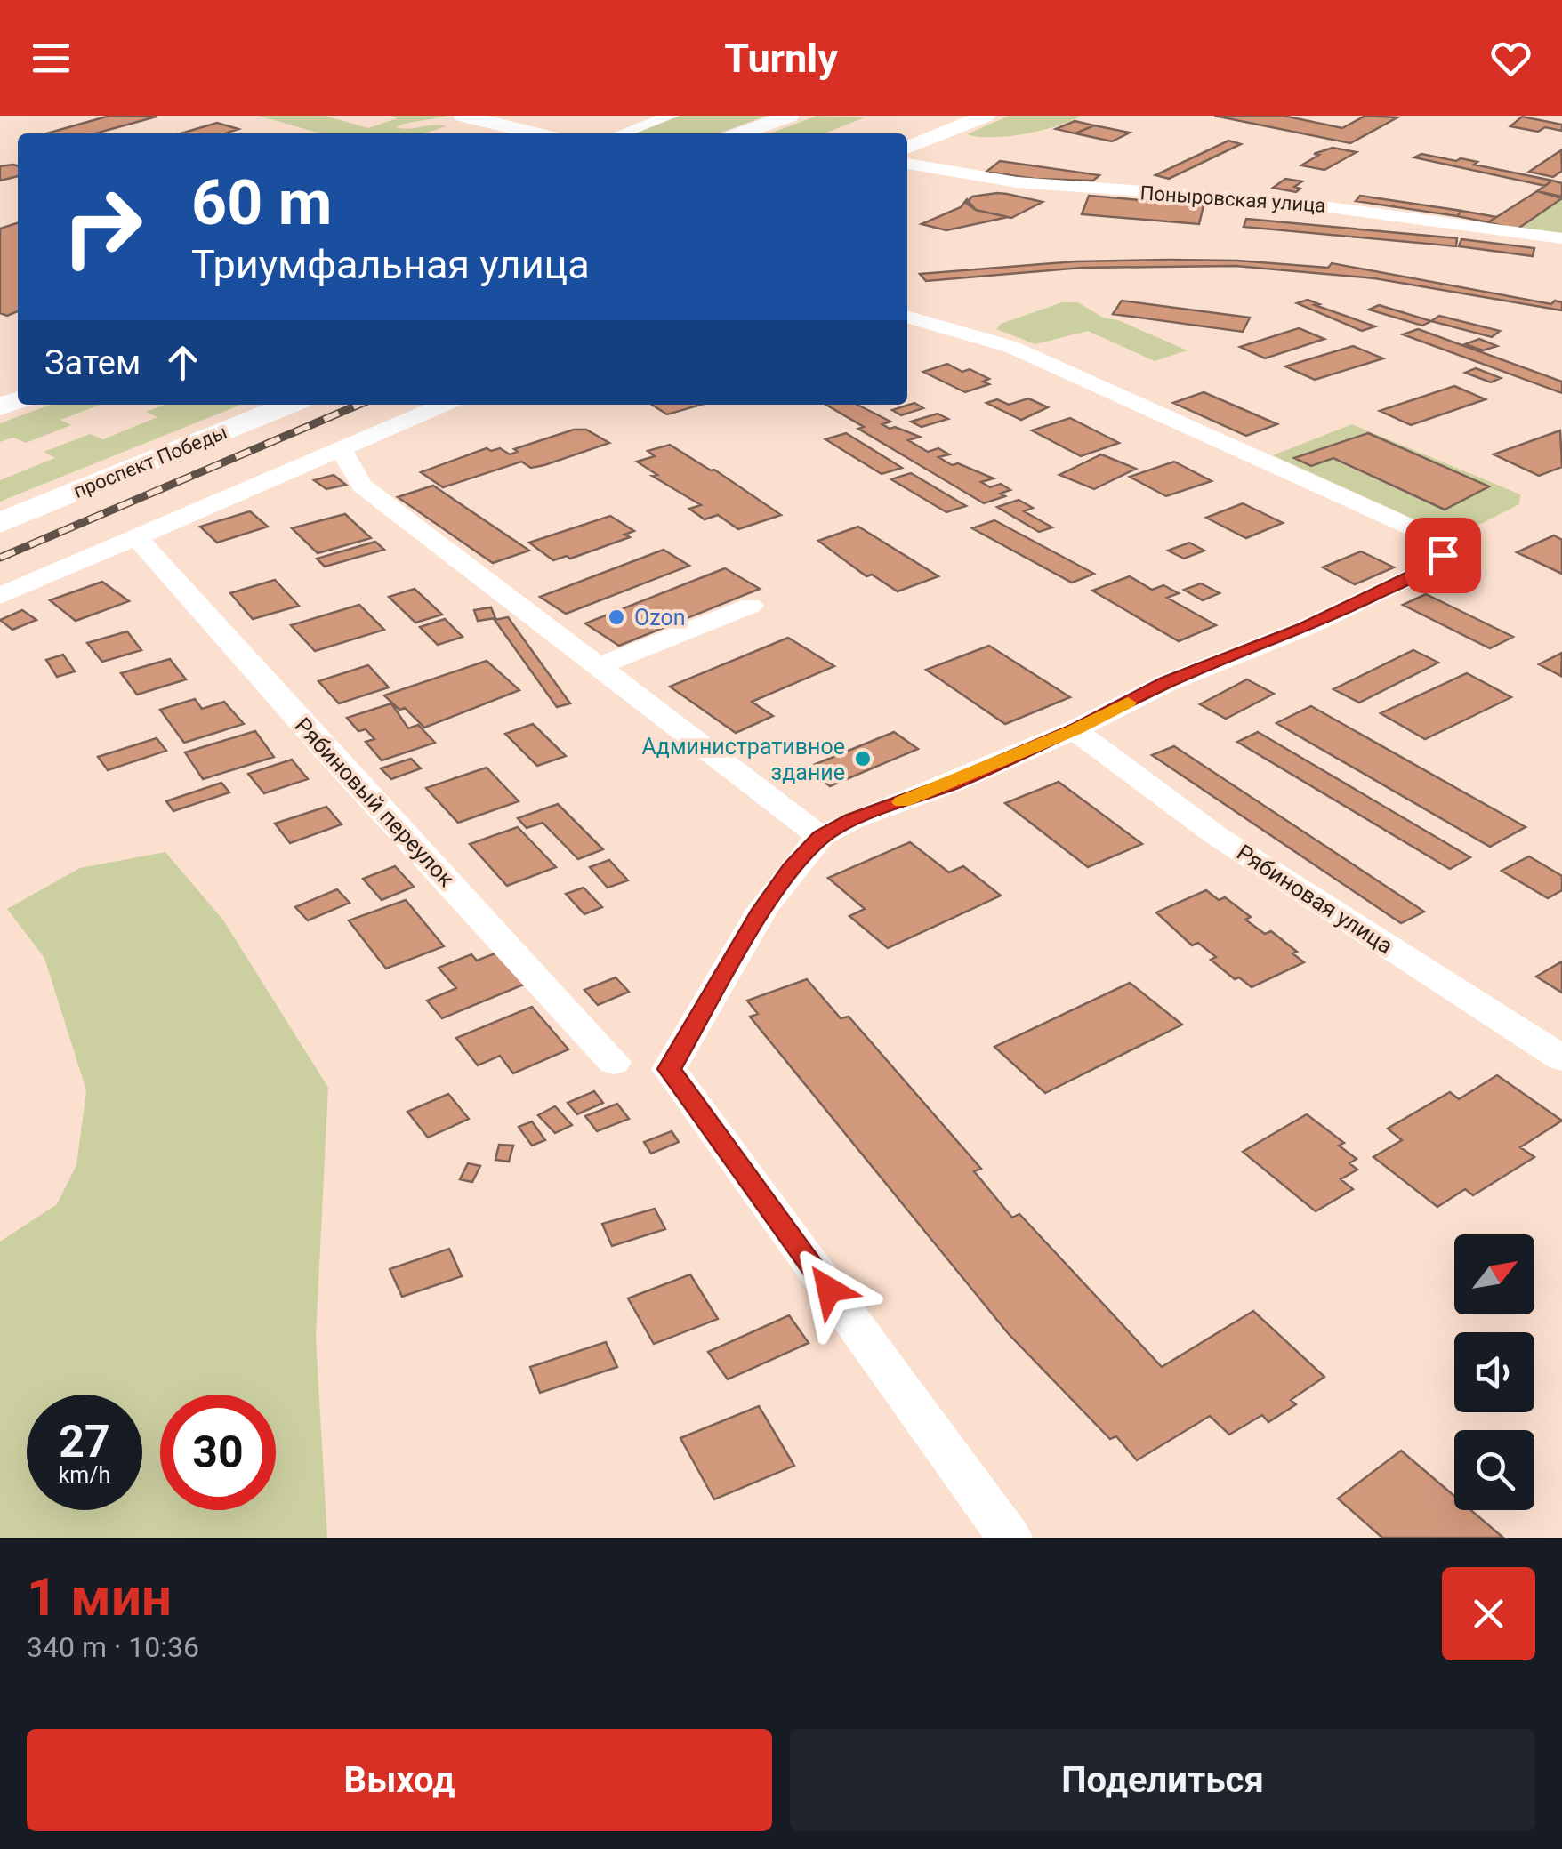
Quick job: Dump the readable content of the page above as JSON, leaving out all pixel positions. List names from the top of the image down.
{
  "streets": {
    "main road": ["проспект Победы"],
    "street": ["Поныровская улица", "Рябиновый переулок", "Рябиновая улица"]
  },
  "places": ["Ozon", "Административное здание"],
  "north": "top right",
  "page": {
    "header": "Turnly",
    "turn": ["60 m", "Триумфальная улица"],
    "then": "Затем",
    "speed": "27 km/h",
    "limit": "30",
    "heading": ["1 мин", "340 m · 10:36"],
    "buttons": ["Выход", "Поделиться"]
  }
}
